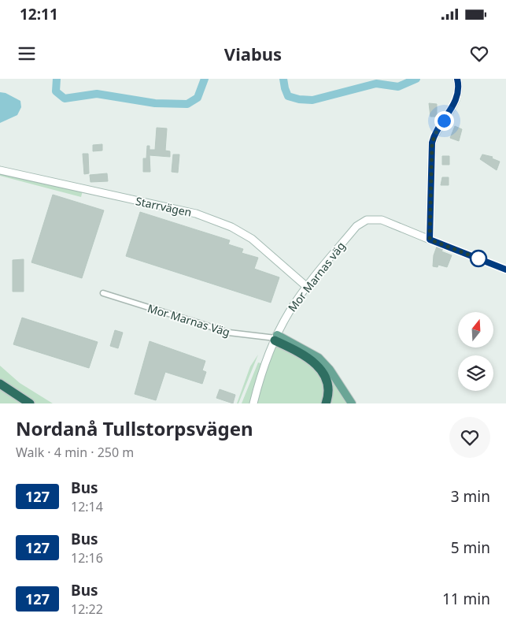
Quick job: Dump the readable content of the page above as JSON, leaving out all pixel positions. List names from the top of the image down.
{
  "streets": {
    "street": ["Starrvägen", "Mor Marnas väg", "Mor Marnas Väg"]
  },
  "crossings": [
    ["Starrvägen", "Mor Marnas väg"],
    ["Mor Marnas väg", "Mor Marnas Väg"]
  ],
  "lines": ["bus line 127"],
  "north": "top",
  "page": {
    "status": "12:11",
    "header": "Viabus",
    "heading": ["Nordanå Tullstorpsvägen", "Walk · 4 min · 250 m"],
    "list": [
      {
        "mark": "127",
        "name": "Bus",
        "note": "12:14",
        "value": "3 min"
      },
      {
        "mark": "127",
        "name": "Bus",
        "note": "12:16",
        "value": "5 min"
      },
      {
        "mark": "127",
        "name": "Bus",
        "note": "12:22",
        "value": "11 min"
      }
    ]
  }
}
